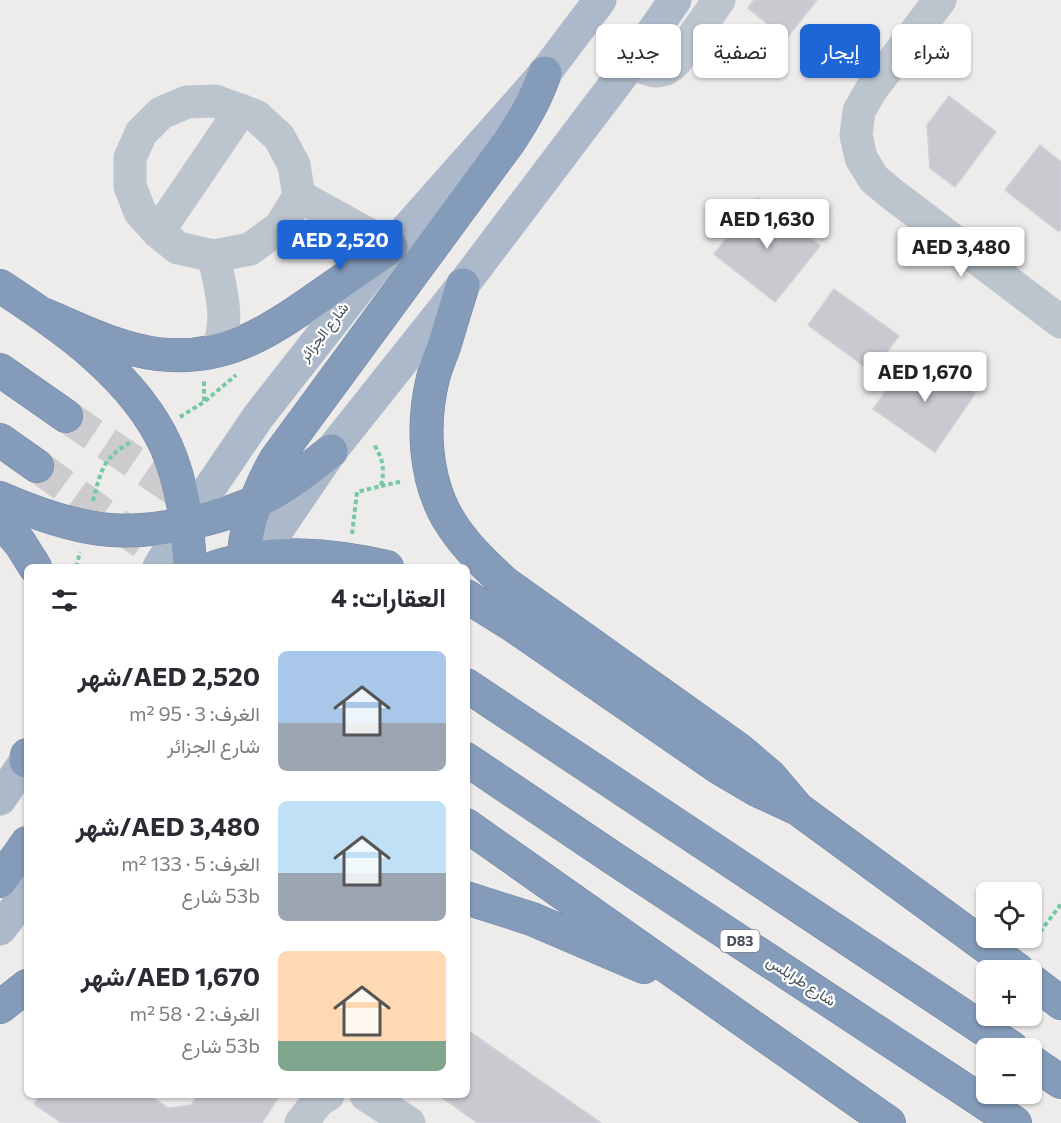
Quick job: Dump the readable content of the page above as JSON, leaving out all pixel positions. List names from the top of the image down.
{
  "streets": {
    "highway": ["D83", "شارع طرابلس"],
    "main road": ["شارع الجزائر"]
  },
  "page": {
    "chip": [
      "شراء",
      "إيجار",
      "تصفية",
      "جديد"
    ],
    "price": [
      "AED 1,630",
      "AED 2,520",
      "AED 3,480",
      "AED 1,670"
    ],
    "heading": "العقارات: 4",
    "list": [
      {
        "name": "AED 2,520/شهر",
        "note": "الغرف: 3 · 95 m² · شارع الجزائر"
      },
      {
        "name": "AED 3,480/شهر",
        "note": "الغرف: 5 · 133 m² · 53b شارع"
      },
      {
        "name": "AED 1,670/شهر",
        "note": "الغرف: 2 · 58 m² · 53b شارع"
      }
    ],
    "map_buttons": ["+", "−"]
  }
}
